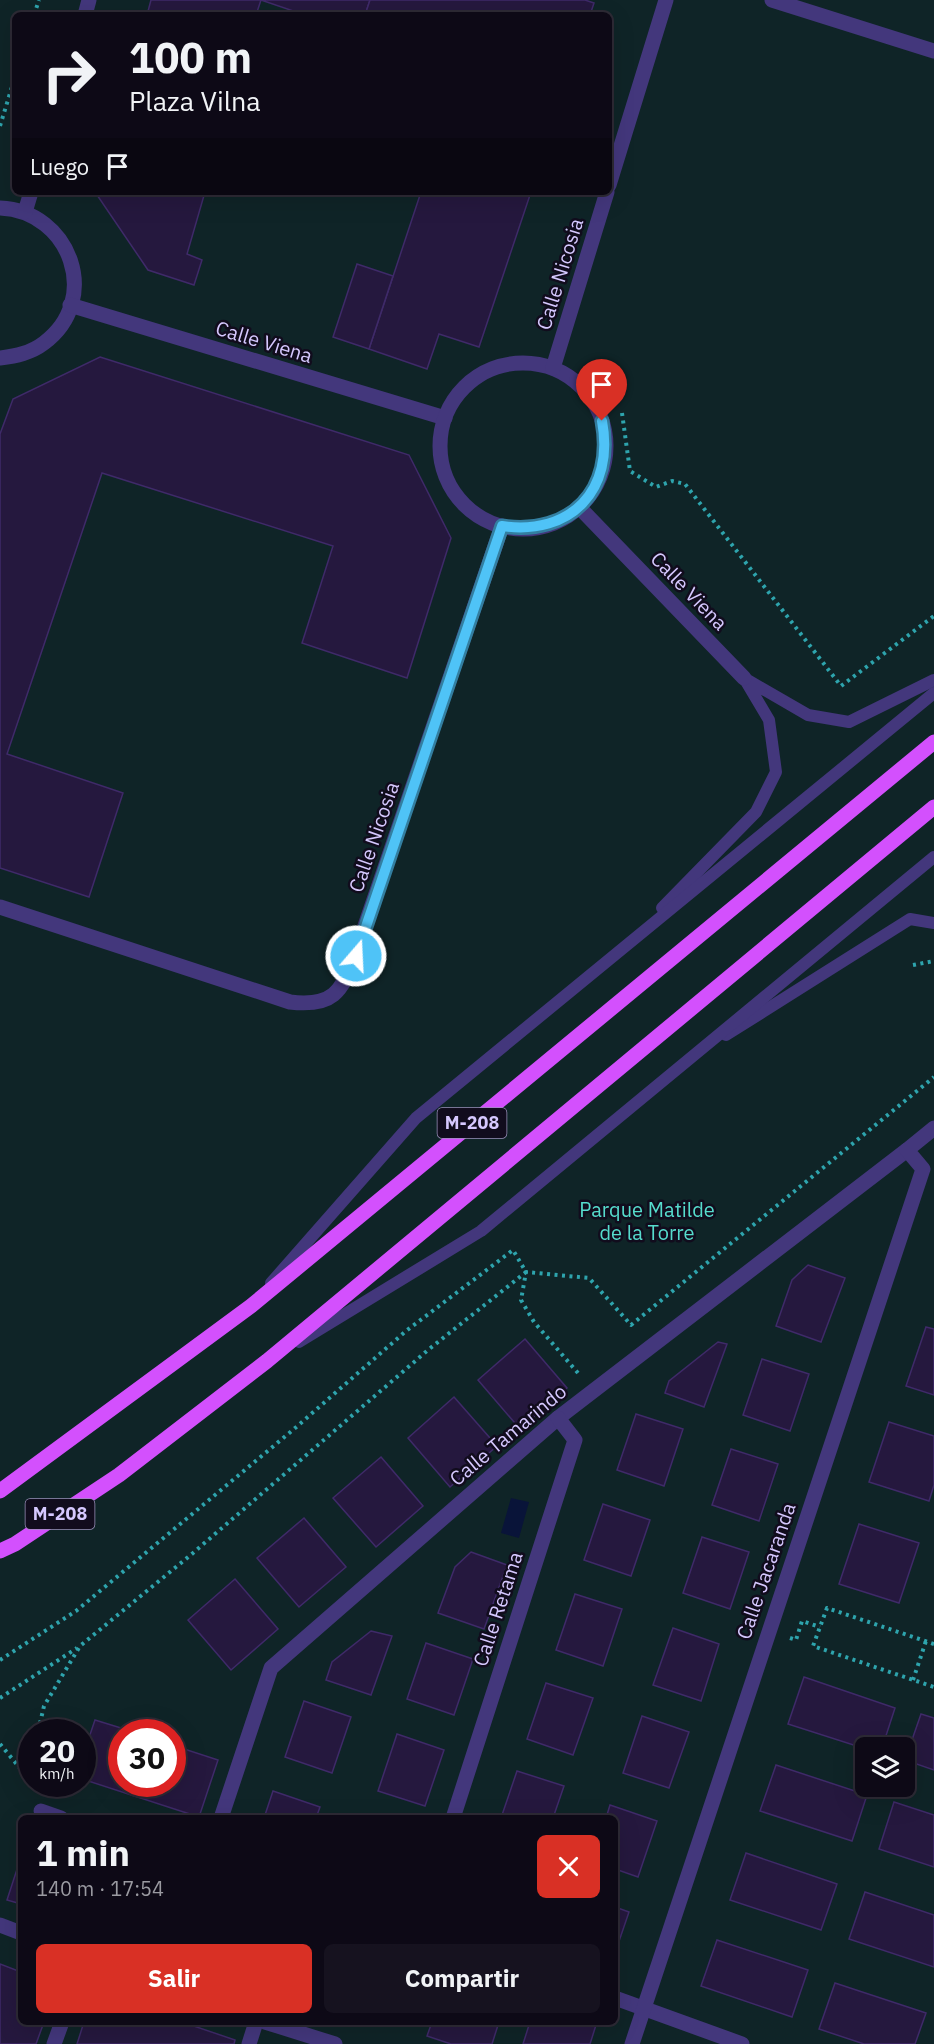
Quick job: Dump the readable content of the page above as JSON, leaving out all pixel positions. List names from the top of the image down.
{
  "streets": {
    "main road": ["M-208"],
    "street": [
      "Calle Nicosia",
      "Calle Viena",
      "Calle Tamarindo",
      "Calle Jacaranda",
      "Calle Retama"
    ]
  },
  "crossings": [
    ["Calle Nicosia", "Calle Viena"],
    ["Calle Tamarindo", "Calle Jacaranda"],
    ["Calle Tamarindo", "Calle Retama"]
  ],
  "parks": ["Parque Matilde de la Torre"],
  "page": {
    "turn": ["100 m", "Plaza Vilna"],
    "then": "Luego",
    "speed": "20 km/h",
    "limit": "30",
    "heading": ["1 min", "140 m · 17:54"],
    "buttons": ["Salir", "Compartir"]
  }
}
